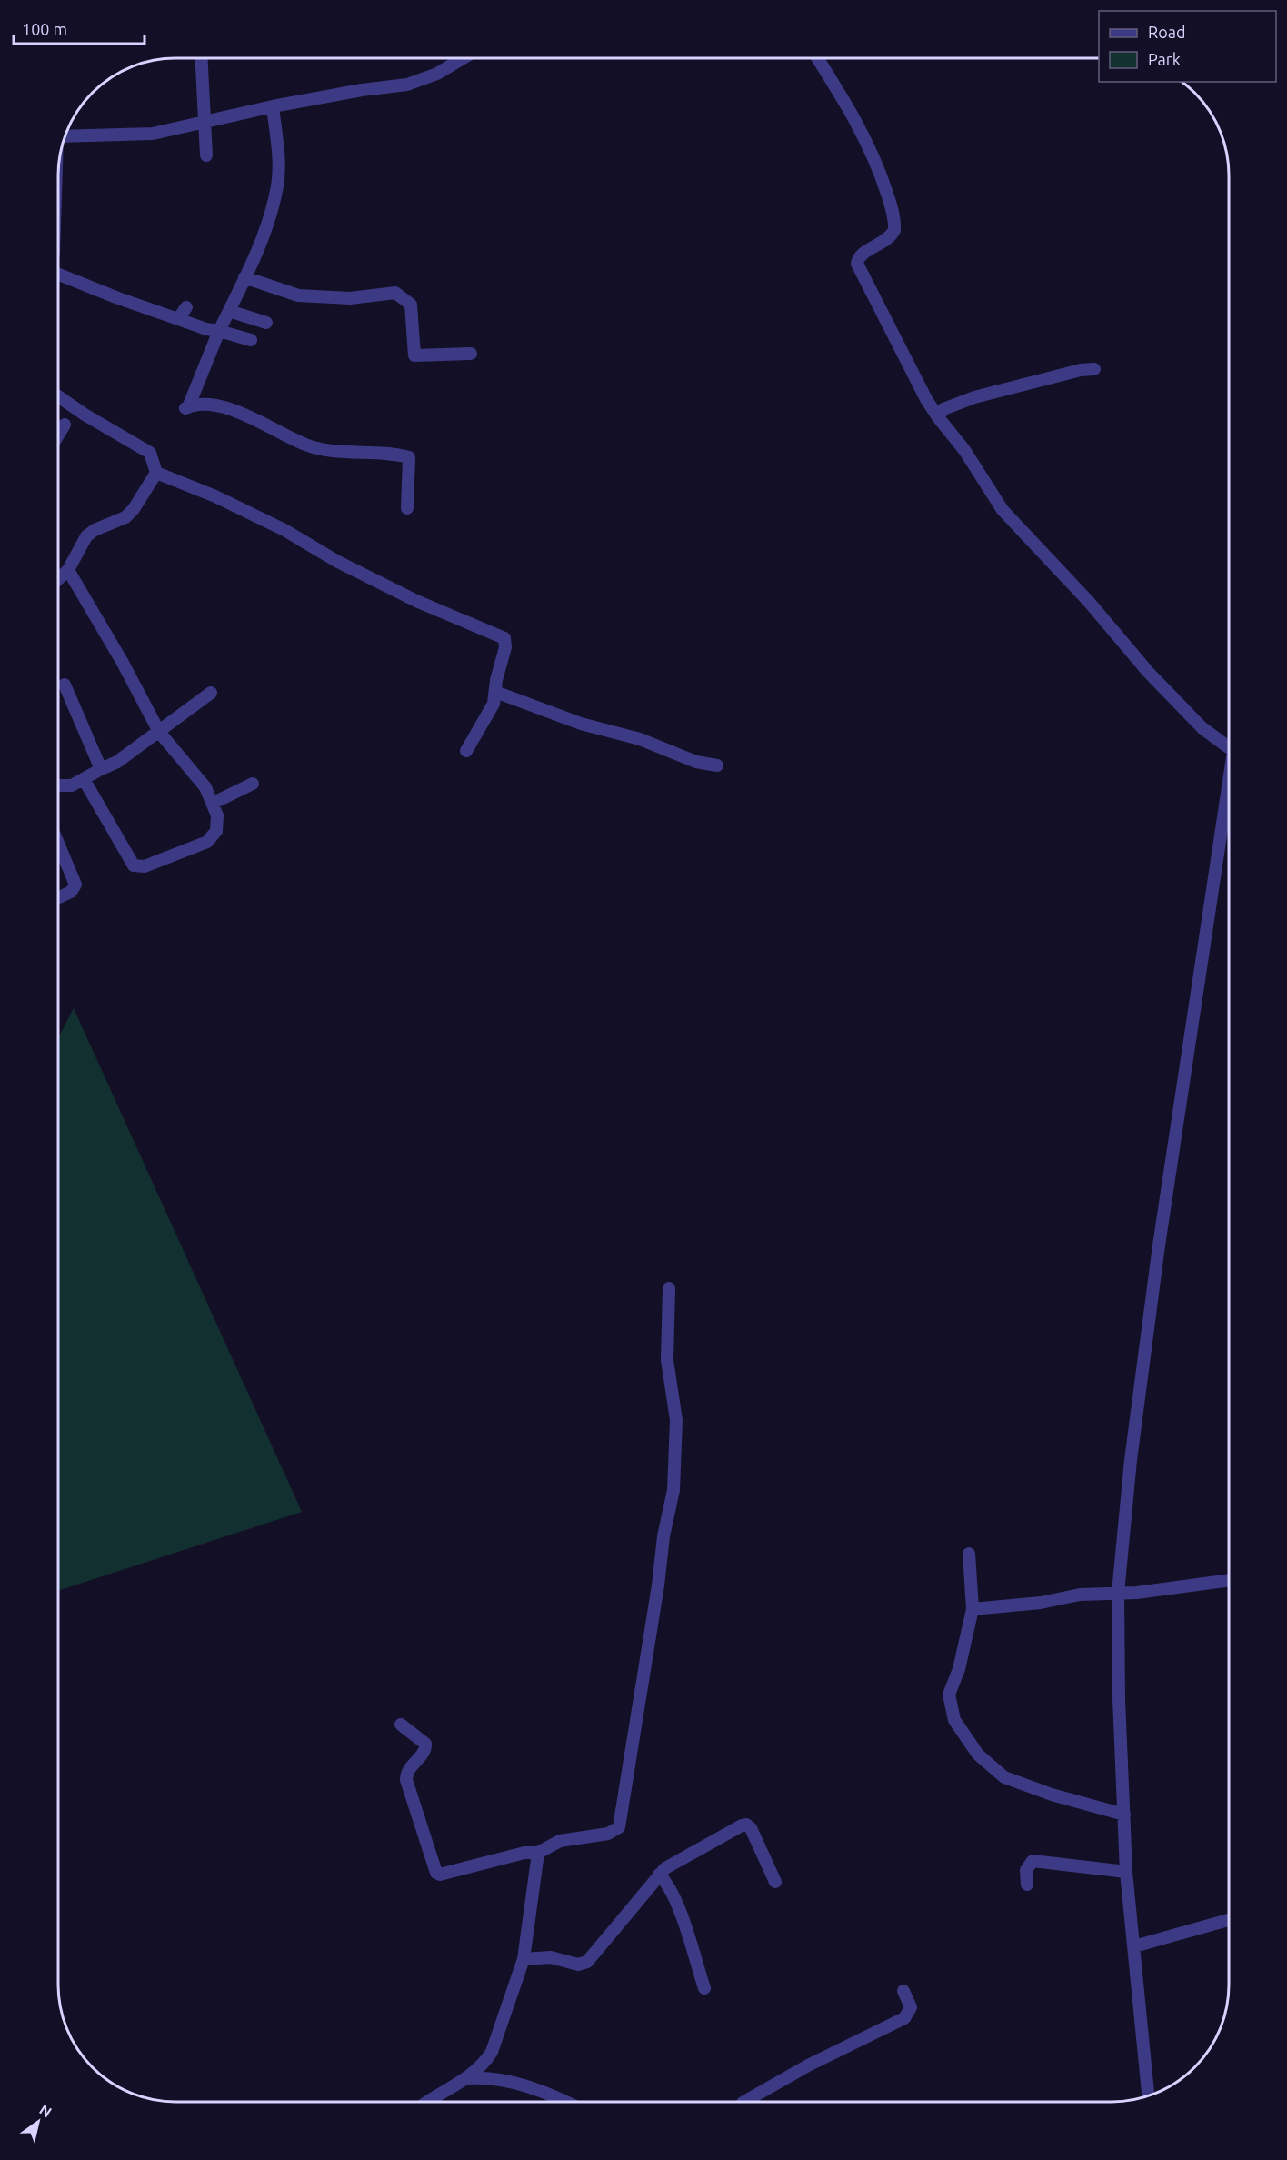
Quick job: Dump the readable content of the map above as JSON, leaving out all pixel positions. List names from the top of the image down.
{
  "legend": ["Road", "Park"],
  "scale_bar": "100 m",
  "north": "top right"
}
